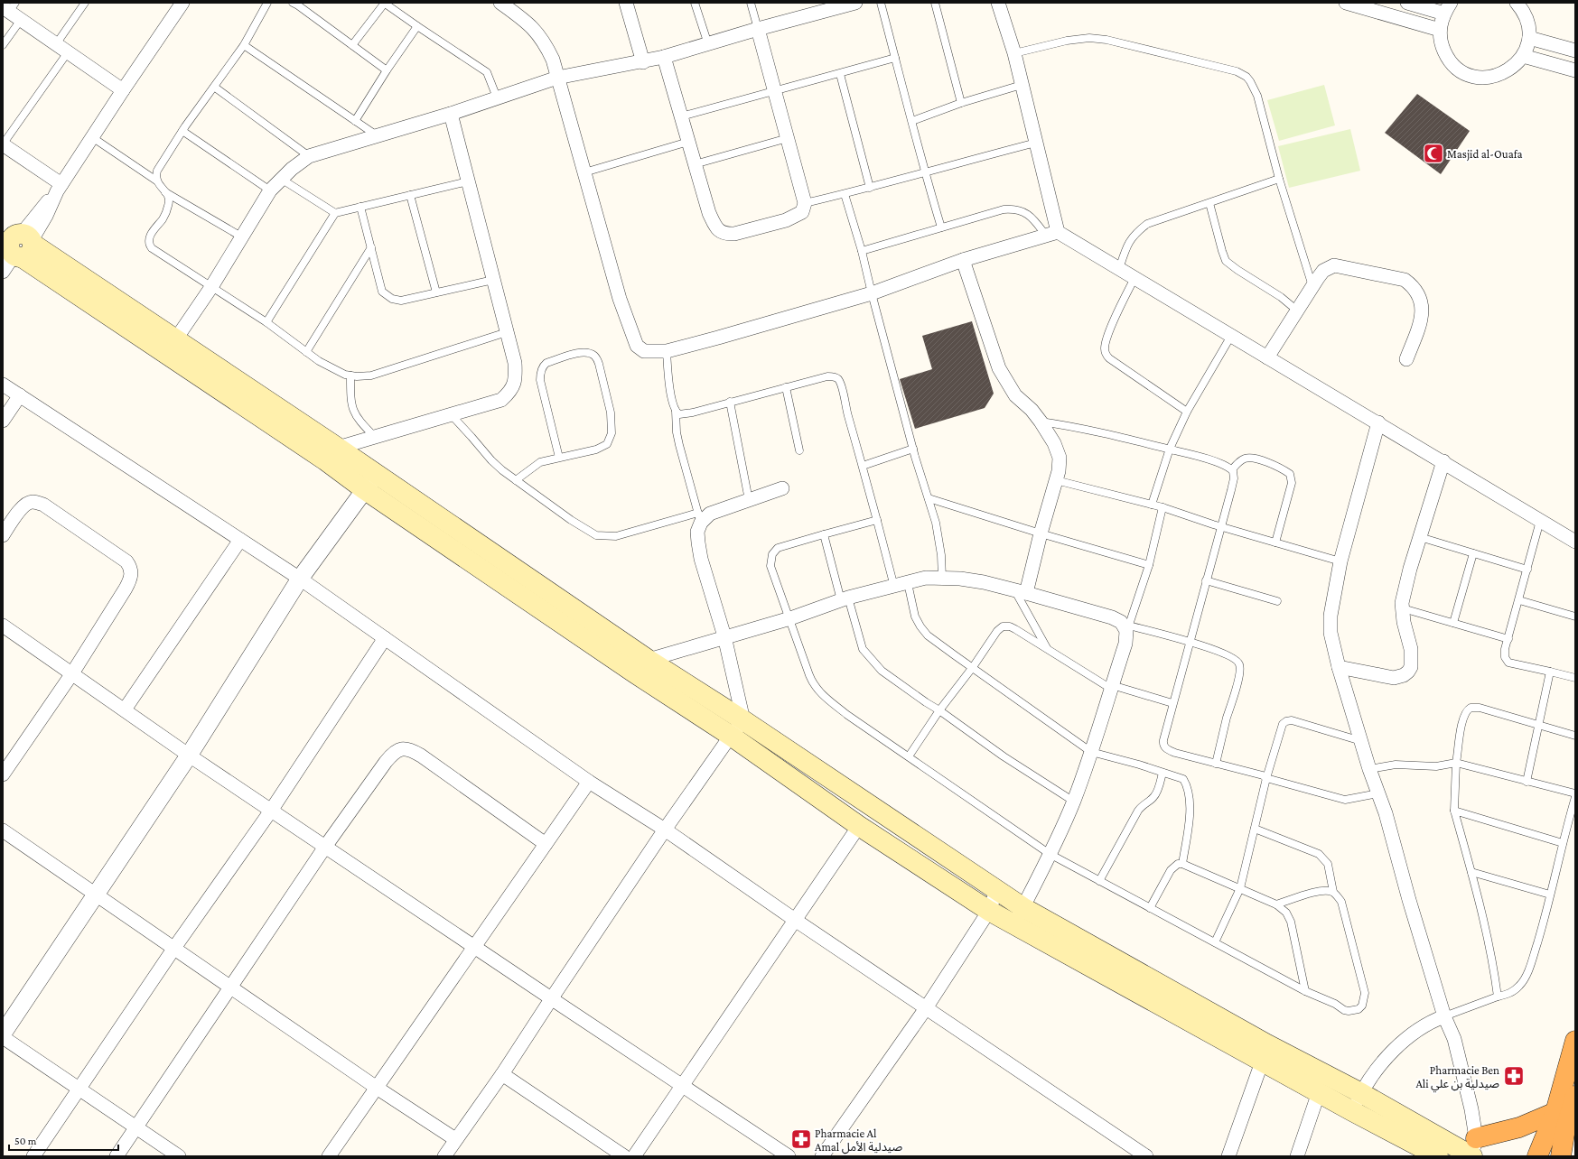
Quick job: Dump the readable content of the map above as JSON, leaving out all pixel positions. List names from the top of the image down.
{
  "places": {
    "mosque": ["Masjid al-Ouafa"],
    "pharmacy": ["Pharmacie Ben Ali صيدلية بن علي", "Pharmacie Al Amal صيدلية الأمل"]
  },
  "scale_bar": "50 m"
}
